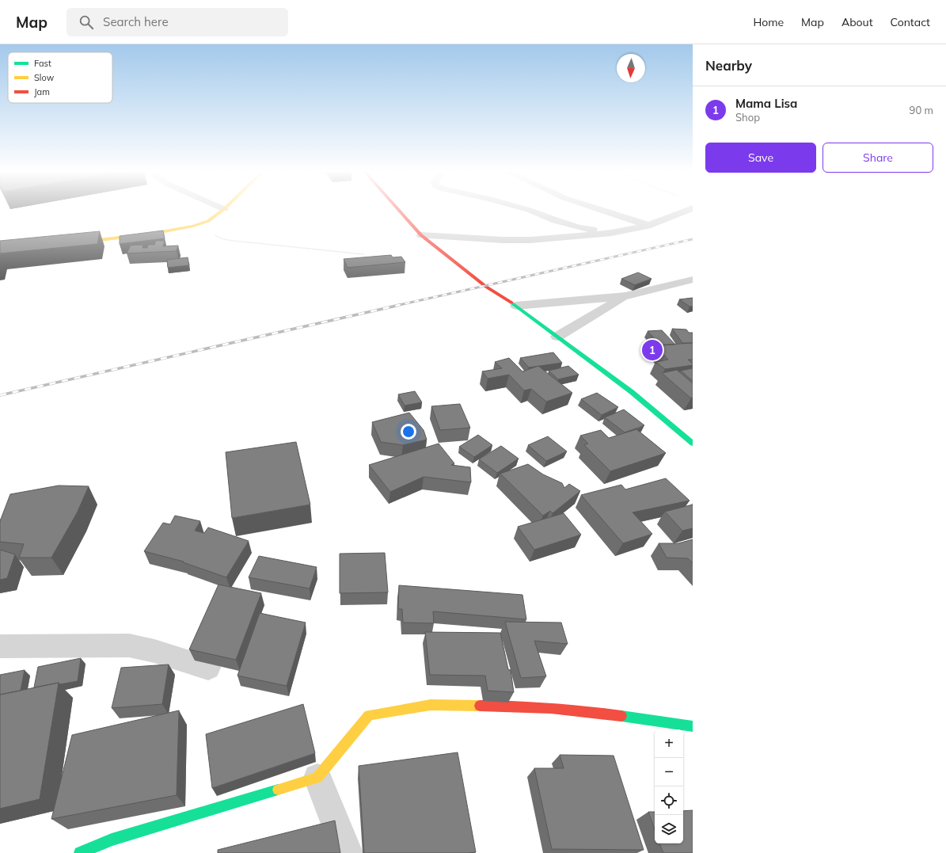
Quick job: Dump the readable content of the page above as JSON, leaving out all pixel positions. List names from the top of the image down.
{
  "legend": ["Fast", "Slow", "Jam"],
  "north": "bottom",
  "page": {
    "header": "Map",
    "search": "Search here",
    "nav": [
      "Home",
      "Map",
      "About",
      "Contact"
    ],
    "heading": "Nearby",
    "list": [
      {
        "mark": "1",
        "name": "Mama Lisa",
        "note": "Shop",
        "value": "90 m"
      }
    ],
    "buttons": ["Save", "Share"],
    "pins": "1",
    "map_buttons": ["+", "−"]
  }
}
